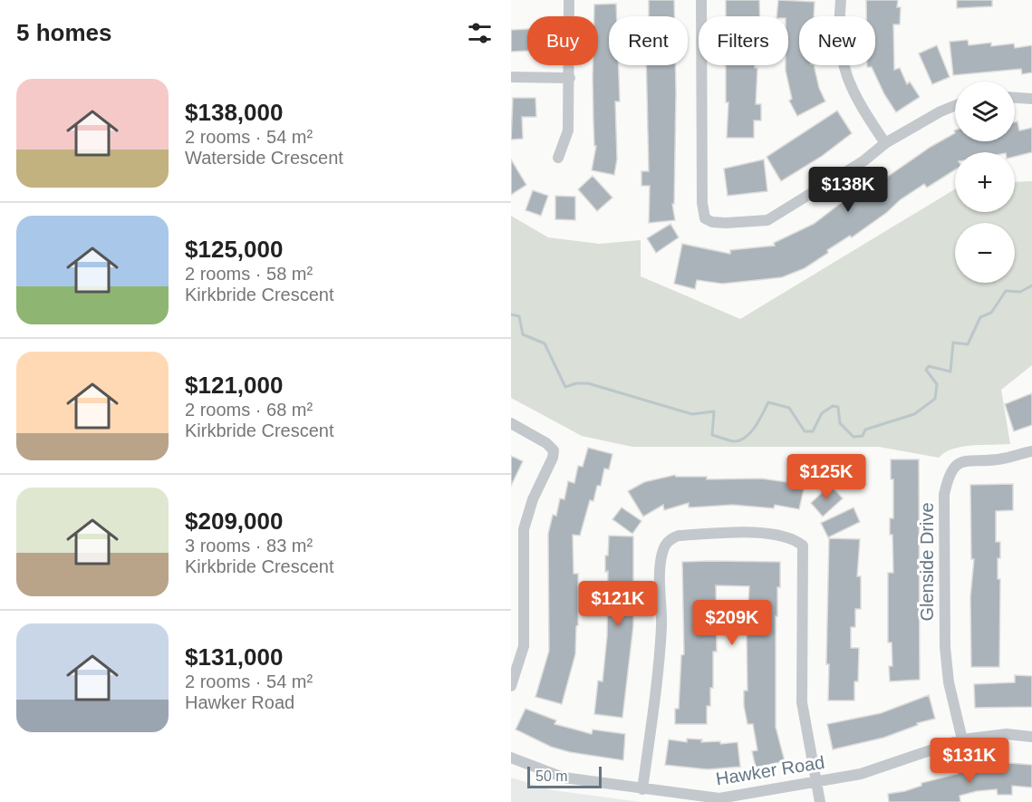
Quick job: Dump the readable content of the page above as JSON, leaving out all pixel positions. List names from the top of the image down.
{
  "streets": {
    "street": ["Glenside Drive", "Hawker Road"]
  },
  "crossings": [
    ["Glenside Drive", "Hawker Road"]
  ],
  "scale_bar": "50 m",
  "page": {
    "heading": "5 homes",
    "chip": [
      "Buy",
      "Rent",
      "Filters",
      "New"
    ],
    "list": [
      {
        "name": "$138,000",
        "note": "2 rooms · 54 m² · Waterside Crescent"
      },
      {
        "name": "$125,000",
        "note": "2 rooms · 58 m² · Kirkbride Crescent"
      },
      {
        "name": "$121,000",
        "note": "2 rooms · 68 m² · Kirkbride Crescent"
      },
      {
        "name": "$209,000",
        "note": "3 rooms · 83 m² · Kirkbride Crescent"
      },
      {
        "name": "$131,000",
        "note": "2 rooms · 54 m² · Hawker Road"
      }
    ],
    "map_buttons": ["+", "−"],
    "price": [
      "$138K",
      "$125K",
      "$121K",
      "$209K",
      "$131K"
    ],
    "scale": "50 m"
  }
}
